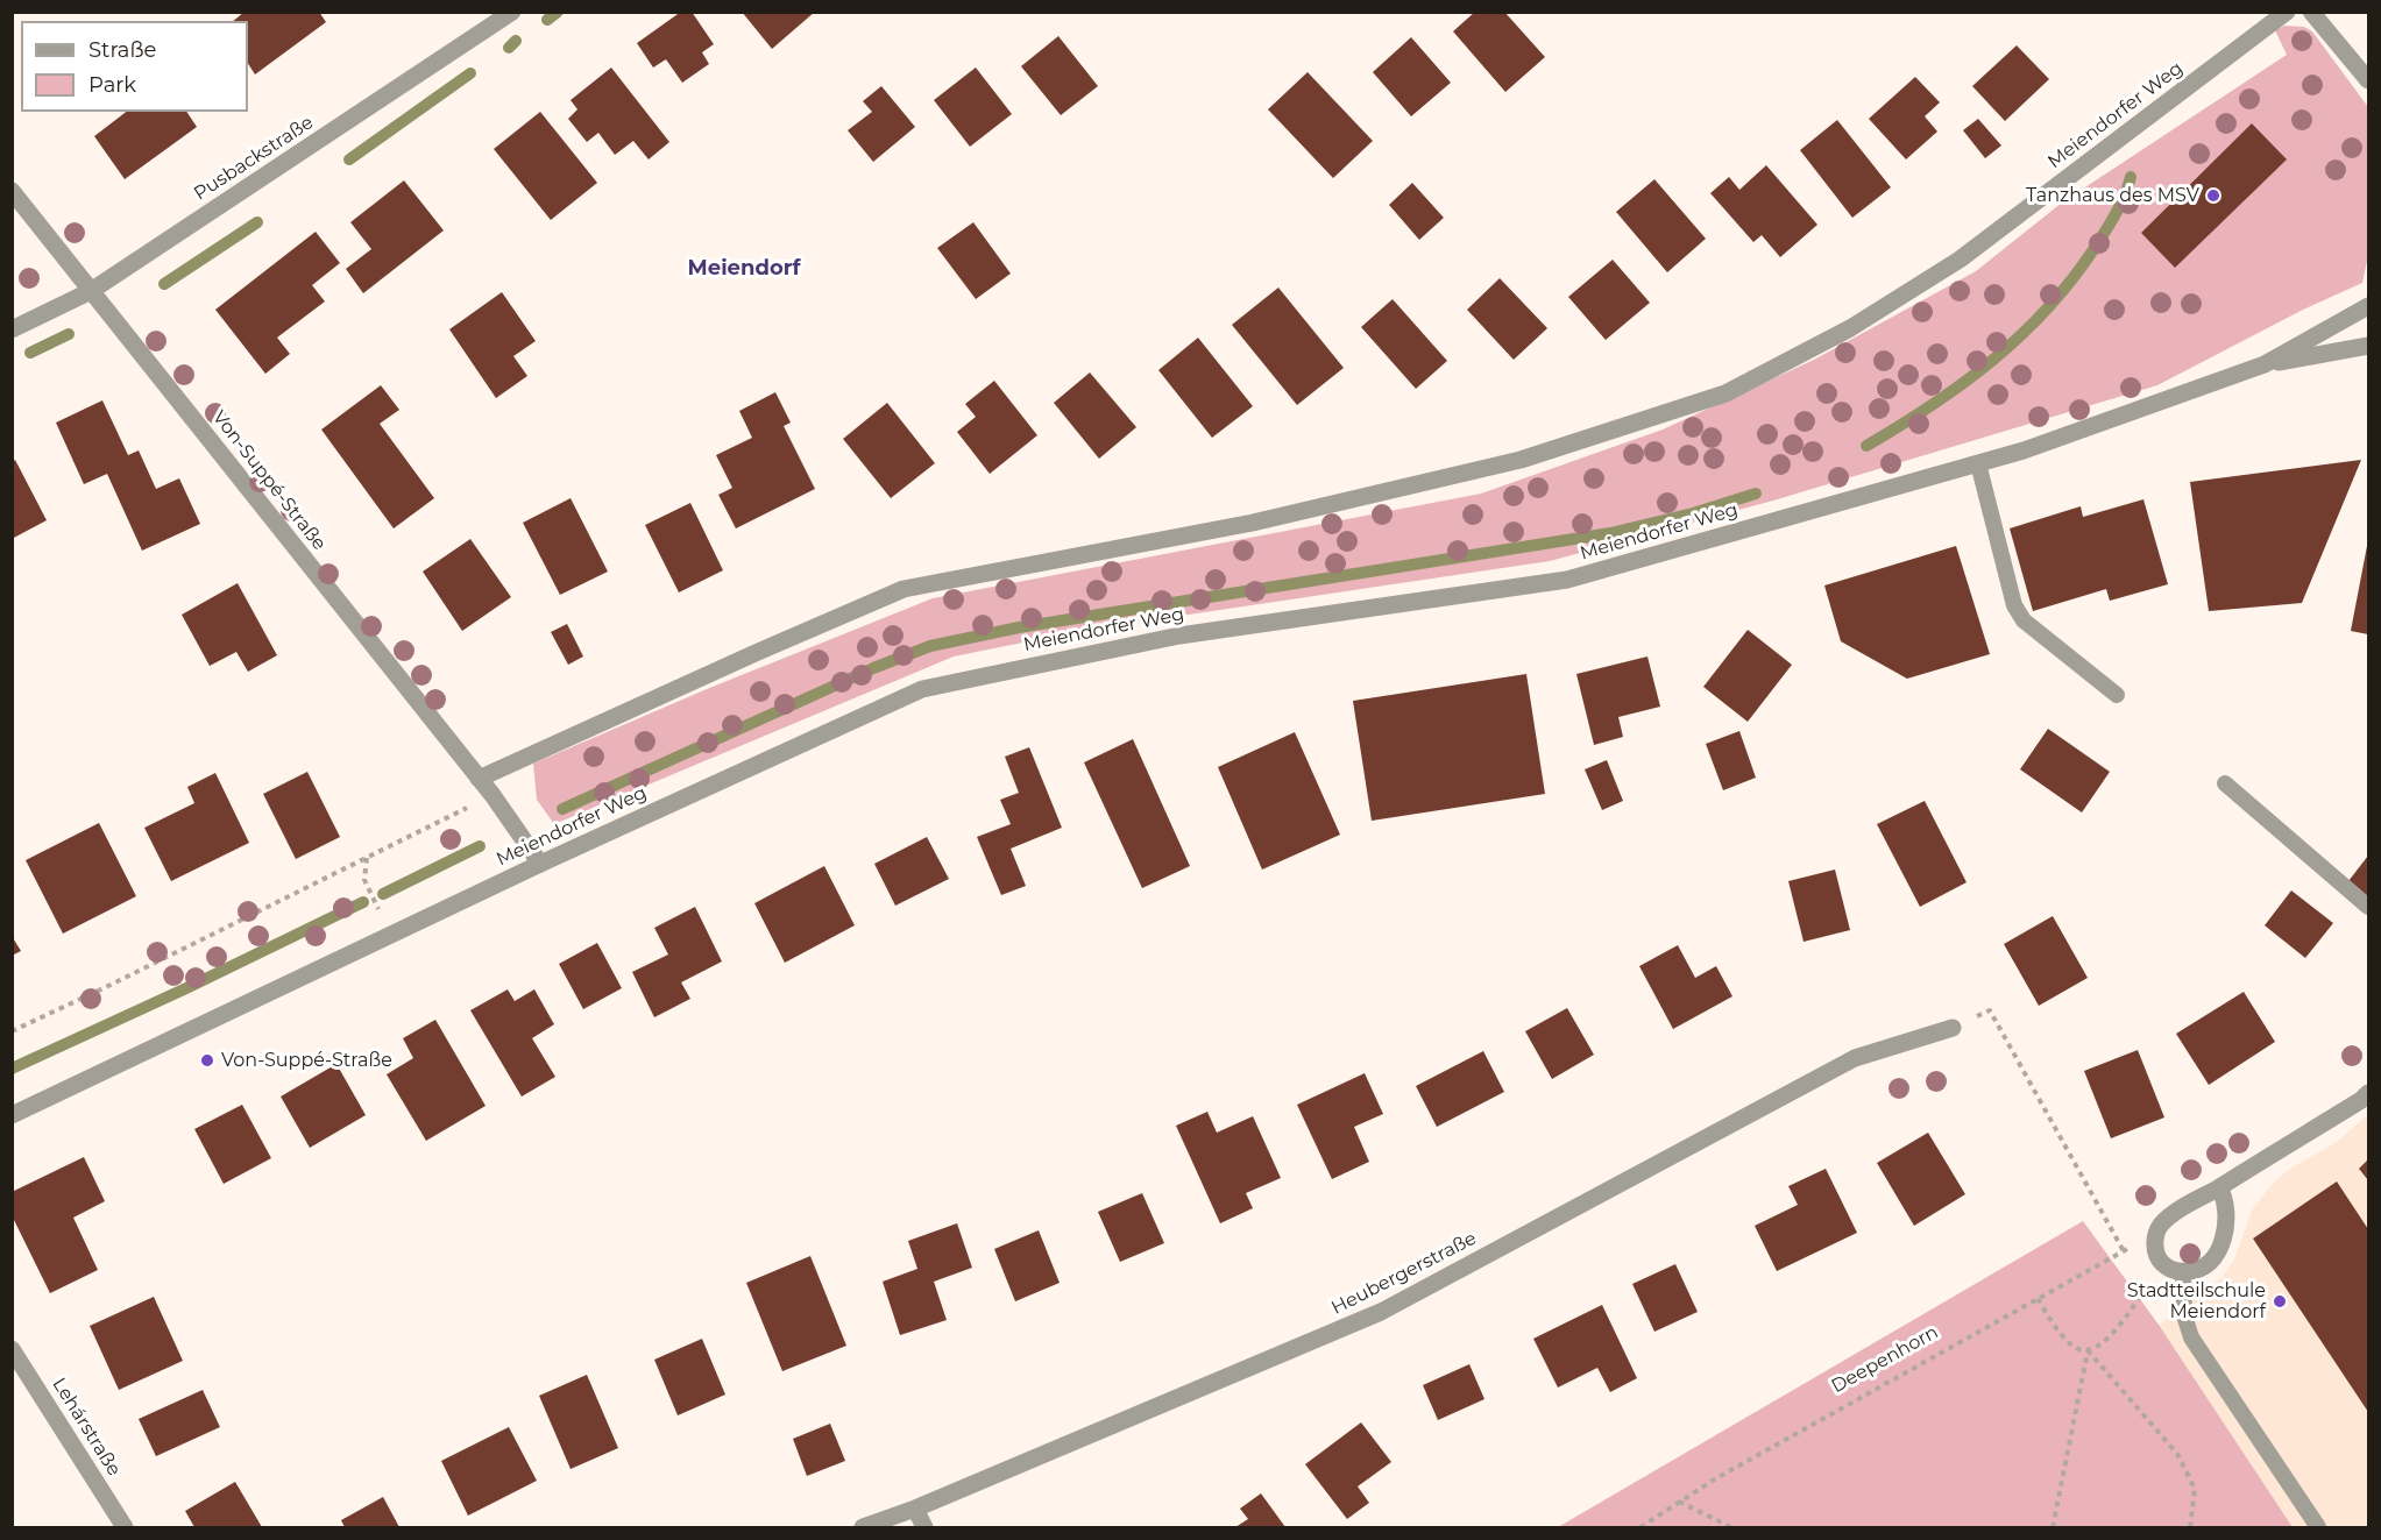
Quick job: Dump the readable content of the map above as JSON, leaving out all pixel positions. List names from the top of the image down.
{
  "streets": {
    "street": [
      "Meiendorfer Weg",
      "Pusbackstraße",
      "Von-Suppé-Straße",
      "Heubergerstraße",
      "Lehárstraße"
    ],
    "path": ["Deepenhorn"]
  },
  "crossings": [
    ["Meiendorfer Weg", "Von-Suppé-Straße"],
    ["Pusbackstraße", "Von-Suppé-Straße"]
  ],
  "districts": ["Meiendorf"],
  "places": ["Tanzhaus des MSV", "Von-Suppé-Straße", "Stadtteilschule Meiendorf"],
  "legend": ["Straße", "Park"]
}
